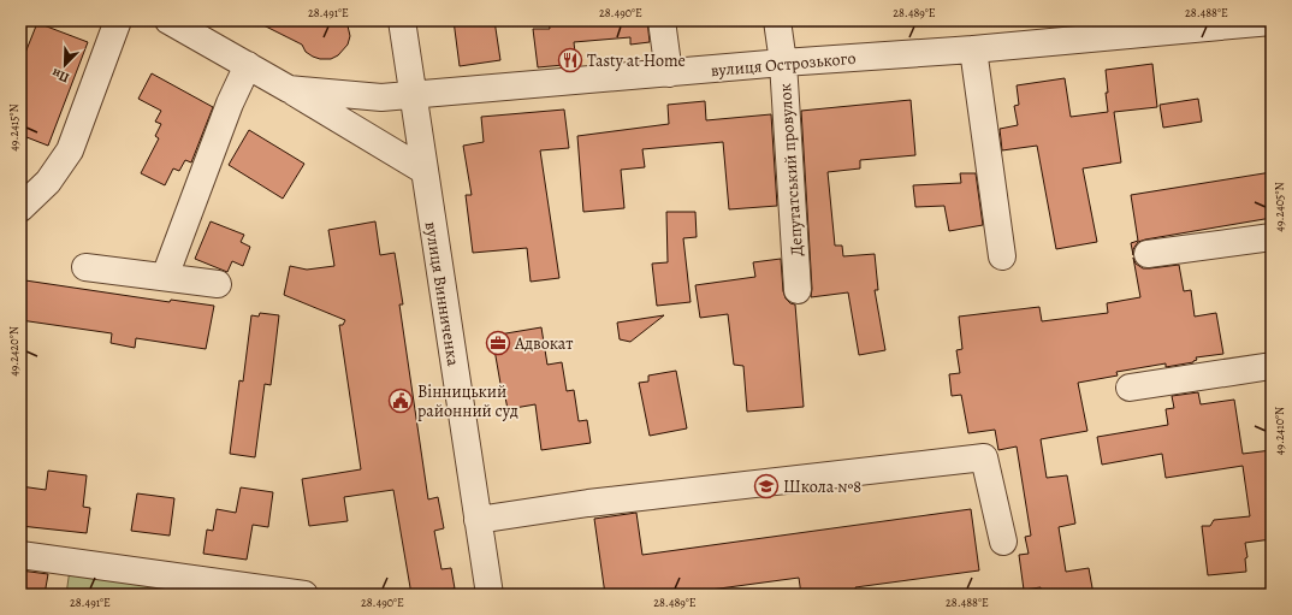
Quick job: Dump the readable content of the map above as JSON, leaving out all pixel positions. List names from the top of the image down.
{
  "streets": {
    "street": ["вулиця Острозького", "Депутатський провулок", "вулиця Винниченка"]
  },
  "crossings": [
    ["вулиця Острозького", "Депутатський провулок"],
    ["вулиця Острозького", "вулиця Винниченка"]
  ],
  "places": {
    "restaurant": ["Tasty at Home"],
    "office": ["Адвокат"],
    "public building": ["Вінницький районний суд"],
    "school or university": ["Школа №8"]
  },
  "north": "bottom left",
  "coordinates": [
    "28.491°E",
    "28.490°E",
    "28.489°E",
    "28.488°E",
    "49.2415°N",
    "49.2405°N",
    "49.2420°N",
    "49.2410°N"
  ]
}
